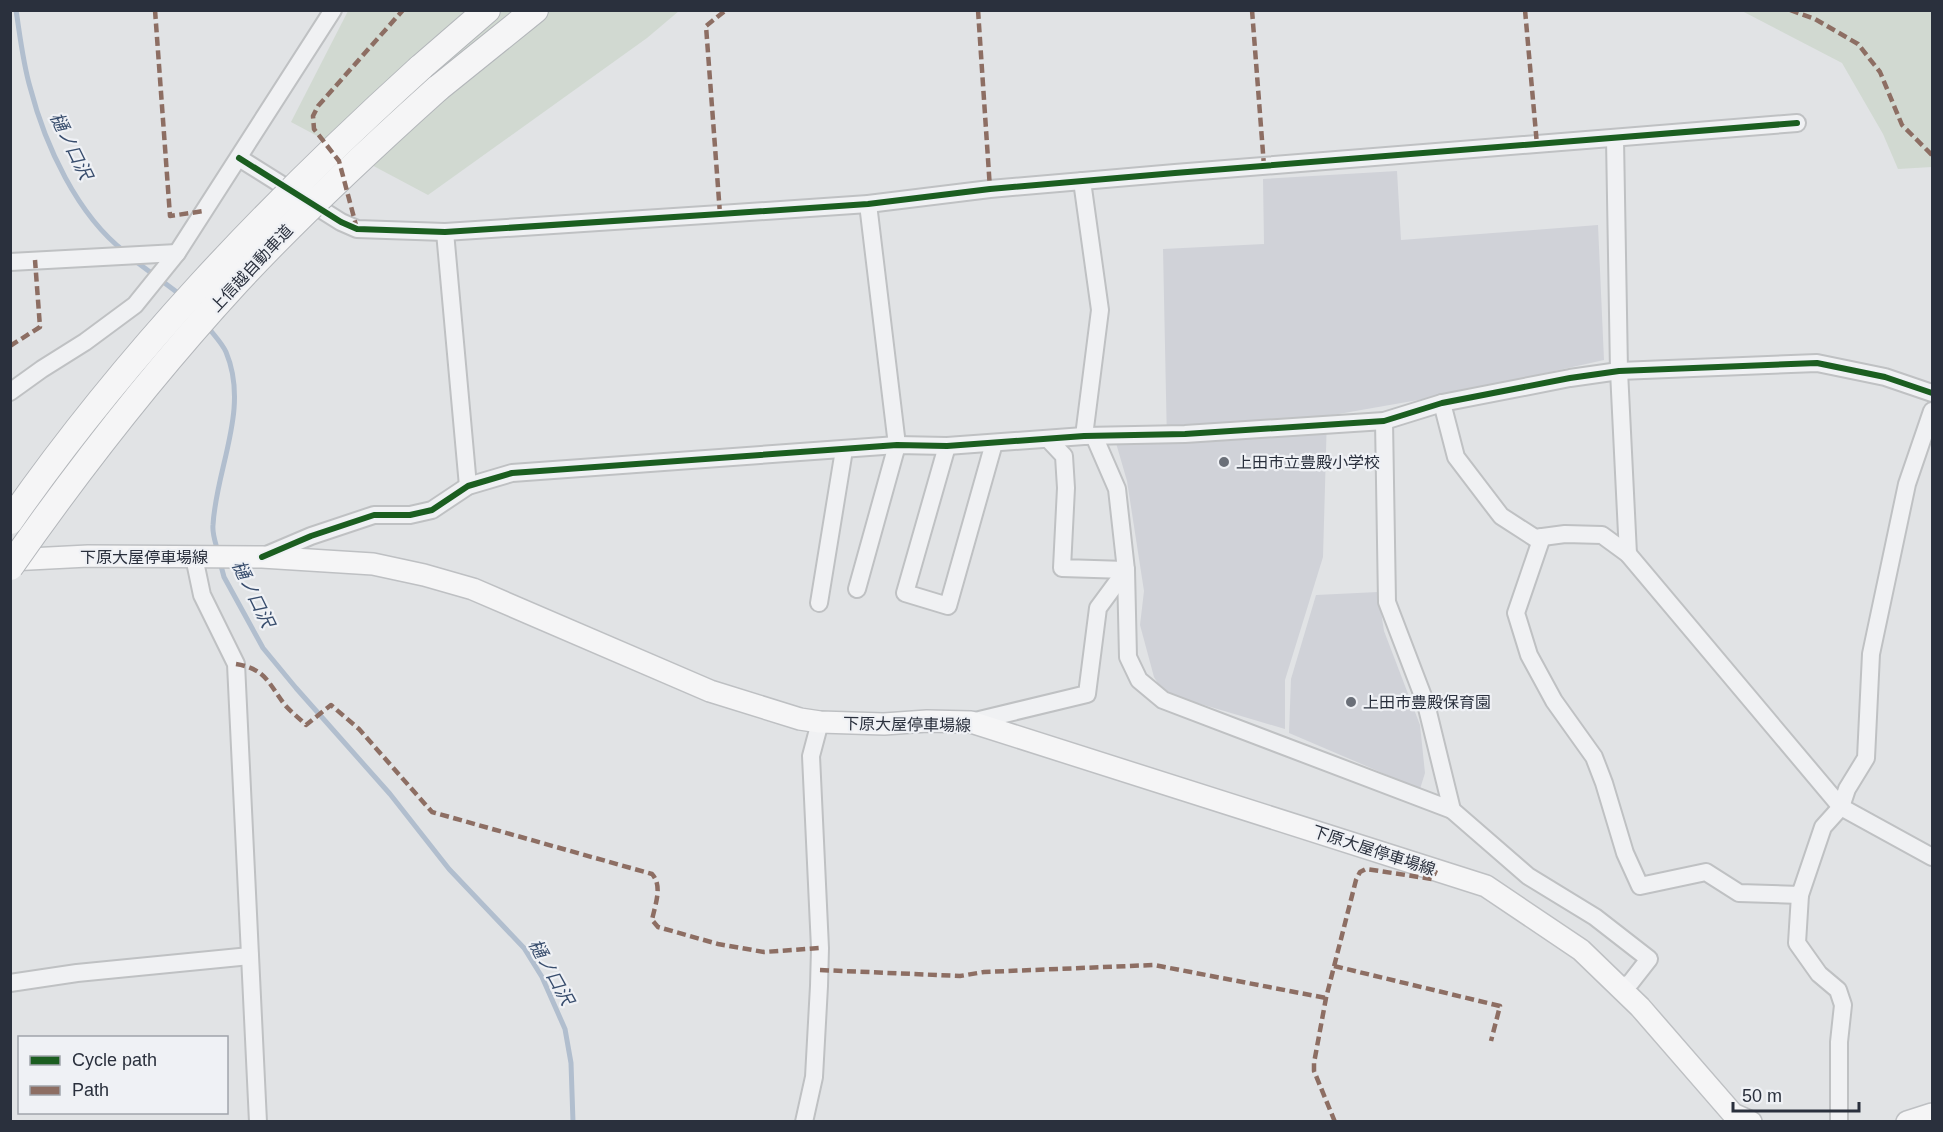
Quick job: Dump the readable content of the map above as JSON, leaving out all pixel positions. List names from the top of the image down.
{
  "streets": {
    "highway": ["上信越自動車道"],
    "main road": ["下原大屋停車場線"]
  },
  "water": ["樋ノ口沢"],
  "places": ["上田市立豊殿小学校", "上田市豊殿保育園"],
  "legend": ["Cycle path", "Path"],
  "scale_bar": "50 m"
}
